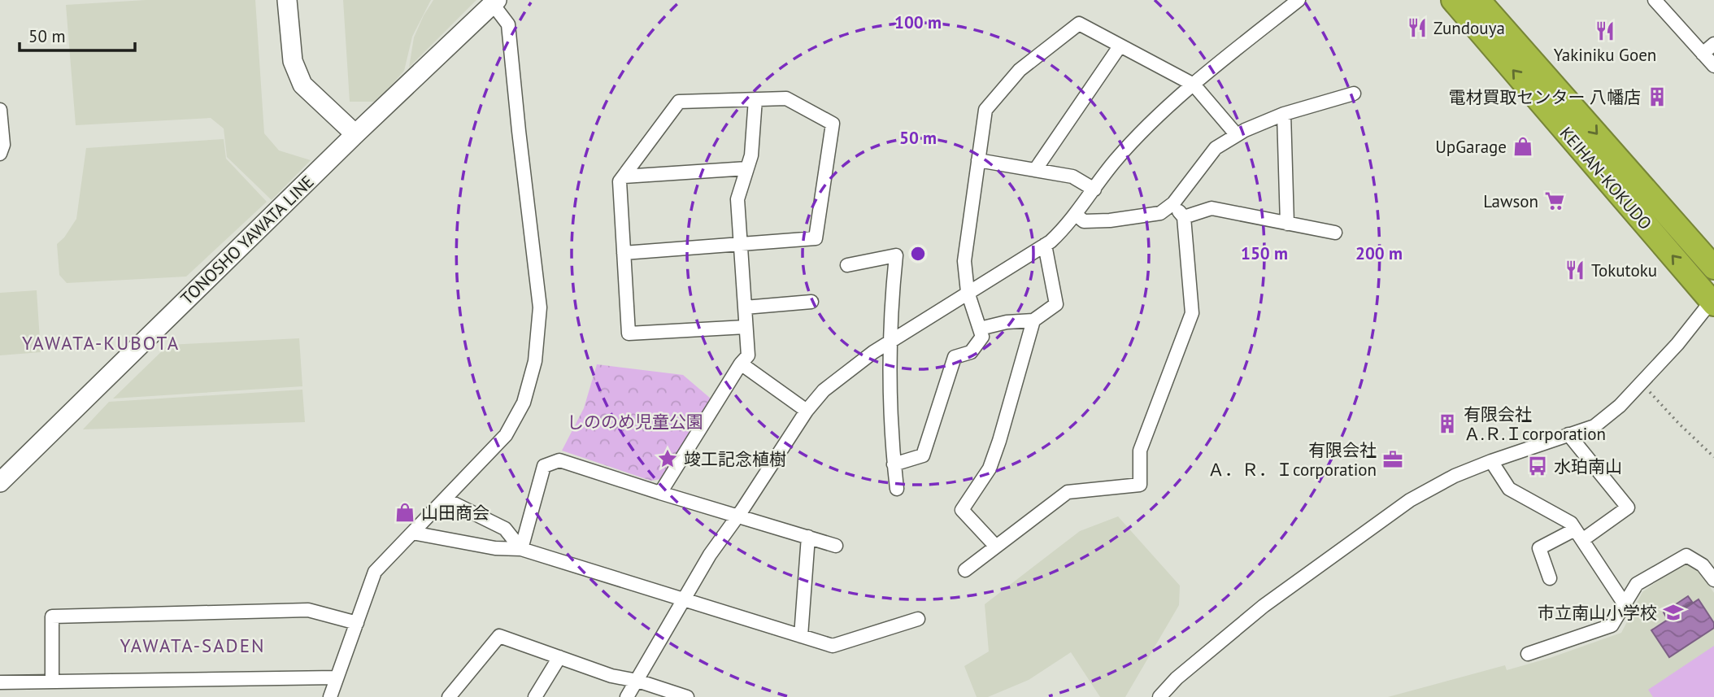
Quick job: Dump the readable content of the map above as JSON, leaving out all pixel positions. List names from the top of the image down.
{
  "streets": {
    "highway": ["KEIHAN-KOKUDO"],
    "main road": ["TONOSHO YAWATA LINE"]
  },
  "districts": ["YAWATA-KUBOTA", "YAWATA-SADEN"],
  "parks": ["しののめ児童公園"],
  "places": {
    "restaurant": ["Zundouya", "Yakiniku Goen", "Tokutoku"],
    "building": ["電材買取センター 八幡店", "有限会社 Ａ.Ｒ.Ｉcorporation"],
    "shop": ["UpGarage", "山田商会"],
    "supermarket": ["Lawson"],
    "place": ["竣工記念植樹"],
    "office": ["有限会社 Ａ．Ｒ．Ｉcorporation"],
    "bus stop": ["水珀南山"],
    "school or university": ["市立南山小学校"]
  },
  "scale_bar": "50 m",
  "rings": [
    "100 m",
    "50 m",
    "150 m",
    "200 m"
  ]
}
